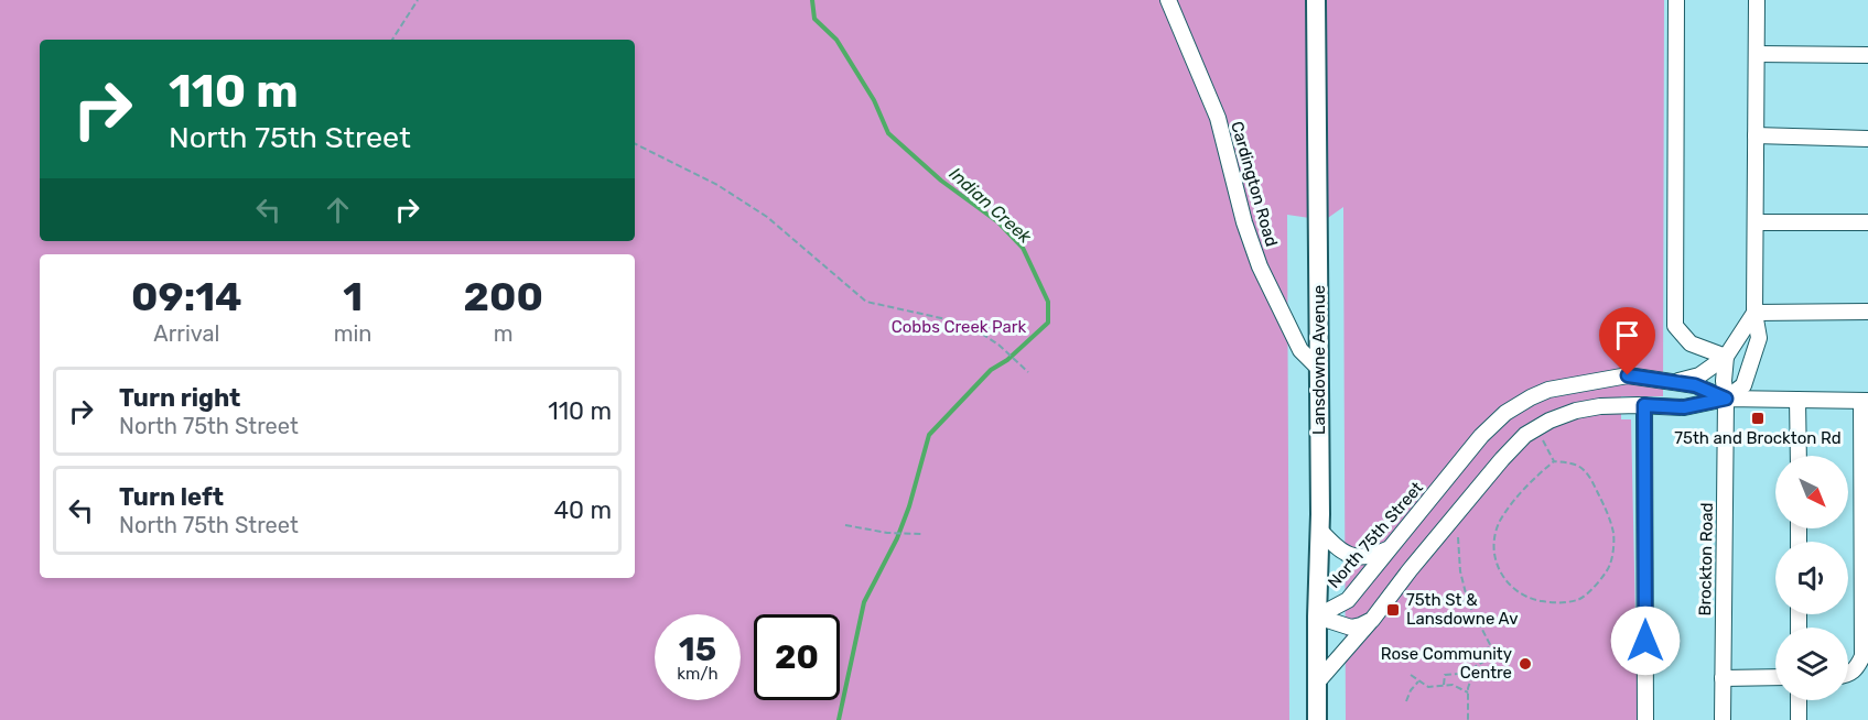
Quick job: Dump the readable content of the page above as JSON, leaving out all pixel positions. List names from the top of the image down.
{
  "streets": {
    "main road": ["Lansdowne Avenue"],
    "street": ["Cardington Road", "North 75th Street", "Brockton Road"]
  },
  "crossings": [
    ["Cardington Road", "Lansdowne Avenue"],
    ["Lansdowne Avenue", "North 75th Street"],
    ["North 75th Street", "Brockton Road"]
  ],
  "water": ["Indian Creek"],
  "parks": ["Cobbs Creek Park"],
  "places": {
    "transit": ["75th and Brockton Rd", "75th St & Lansdowne Av"],
    "other": ["Rose Community Centre"]
  },
  "north": "bottom right",
  "page": {
    "turn": ["110 m", "North 75th Street"],
    "eta": [
      "09:14",
      "Arrival",
      "1",
      "min",
      "200",
      "m"
    ],
    "list": [
      {
        "name": "Turn right",
        "note": "North 75th Street",
        "value": "110 m"
      },
      {
        "name": "Turn left",
        "note": "North 75th Street",
        "value": "40 m"
      }
    ],
    "speed": "15 km/h",
    "limit": "20"
  }
}
